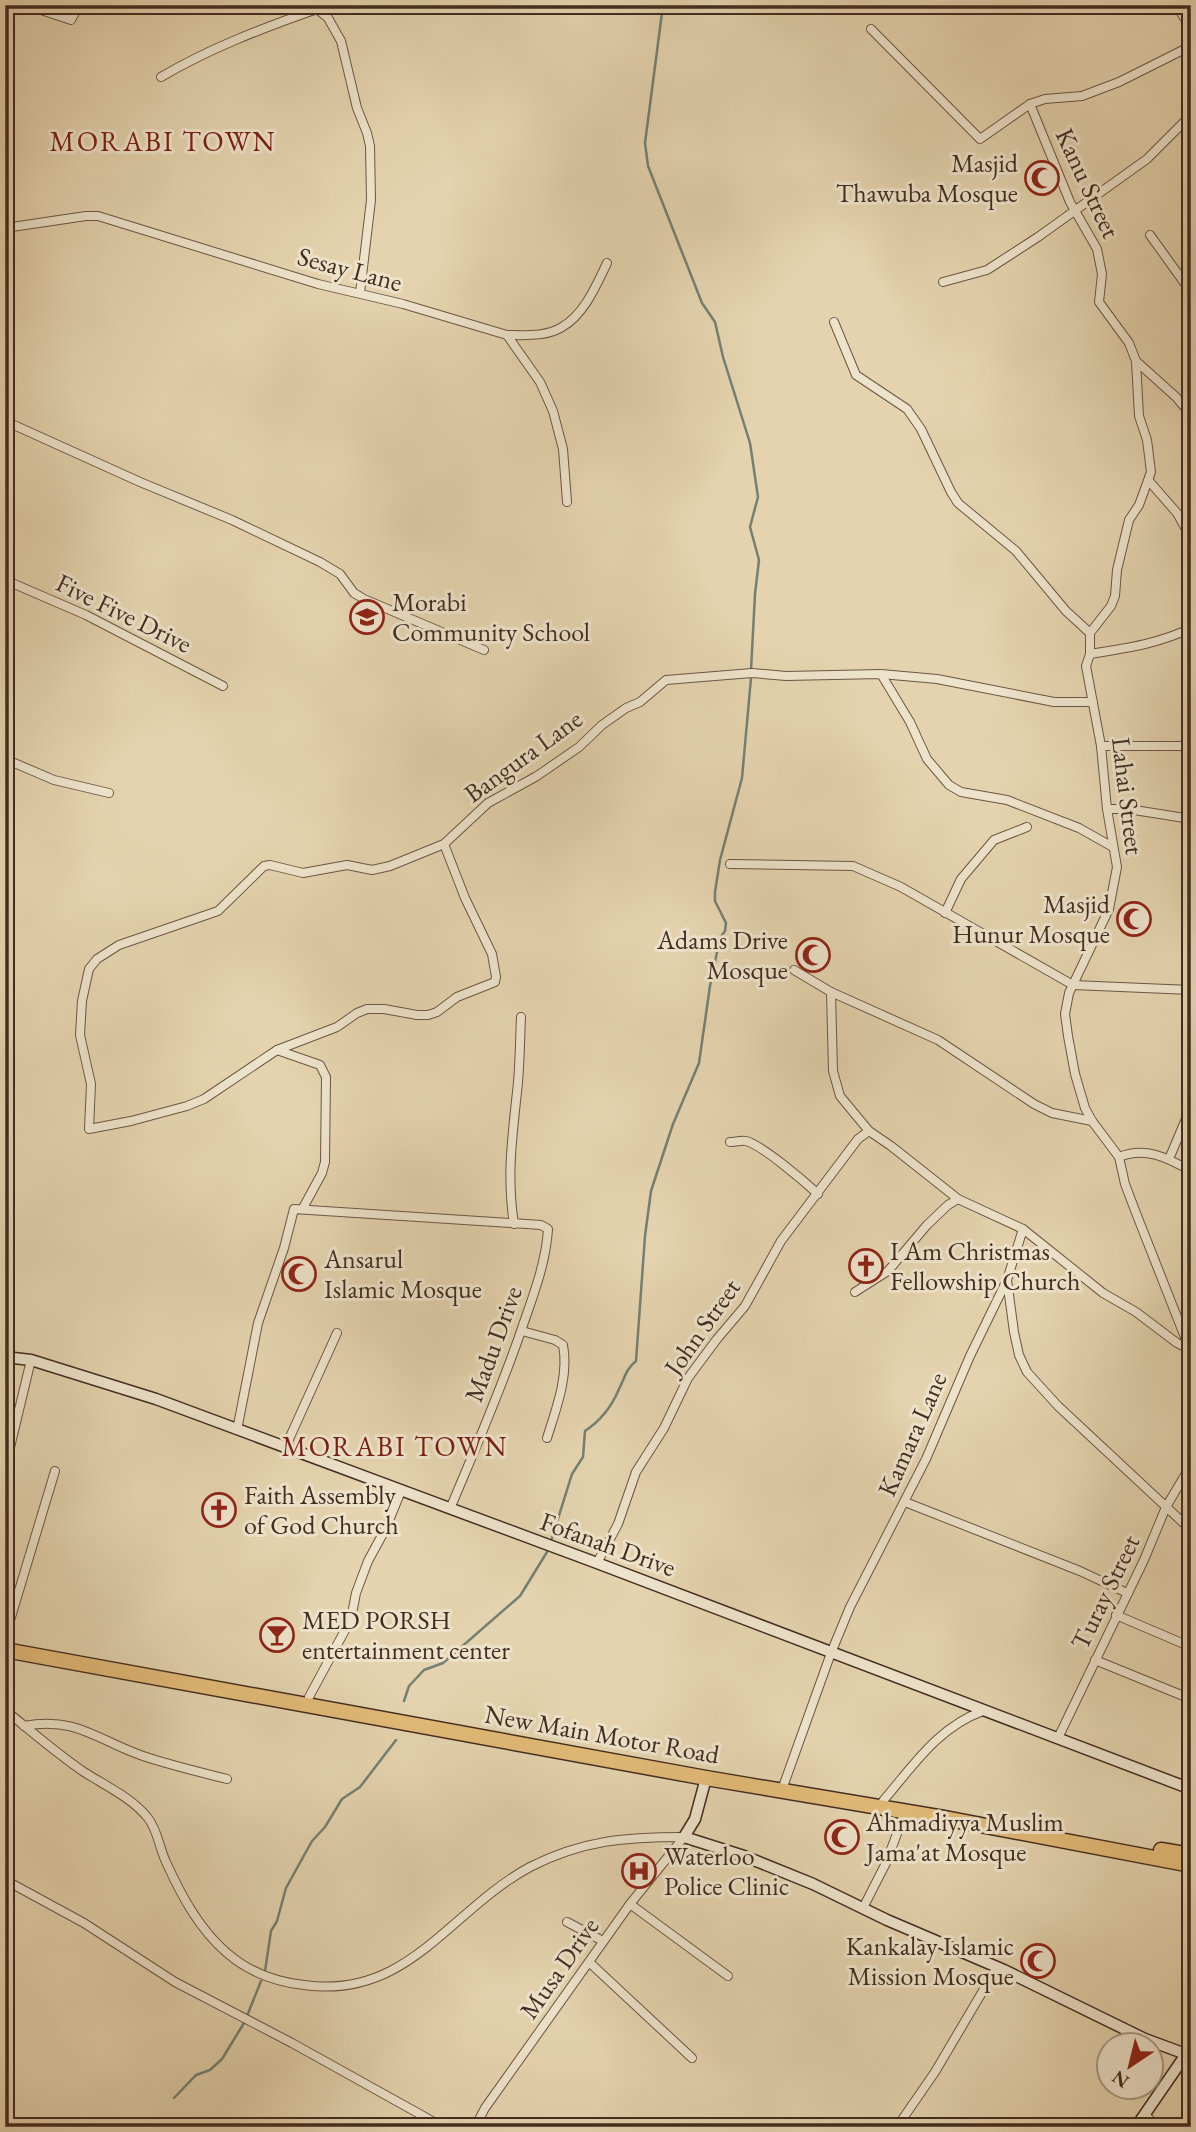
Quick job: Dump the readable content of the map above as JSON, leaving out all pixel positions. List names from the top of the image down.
{
  "streets": {
    "highway": ["New Main Motor Road"],
    "street": [
      "Kanu Street",
      "Sesay Lane",
      "Five Five Drive",
      "Bangura Lane",
      "Lahai Street",
      "John Street",
      "Madu Drive",
      "Kamara Lane",
      "Fofanah Drive",
      "Turay Street",
      "Musa Drive"
    ]
  },
  "crossings": [
    ["Bangura Lane", "Lahai Street"],
    ["John Street", "Fofanah Drive"],
    ["Madu Drive", "Fofanah Drive"],
    ["Kamara Lane", "Fofanah Drive"],
    ["Kamara Lane", "New Main Motor Road"],
    ["Fofanah Drive", "Turay Street"]
  ],
  "districts": ["MORABI TOWN", "MORABI TOWN"],
  "places": {
    "mosque": [
      "Masjid Thawuba Mosque",
      "Masjid Hunur Mosque",
      "Adams Drive Mosque",
      "Ansarul Islamic Mosque",
      "Ahmadiyya Muslim Jama'at Mosque",
      "Kankalay Islamic Mission Mosque"
    ],
    "school or university": ["Morabi Community School"],
    "church": ["I Am Christmas Fellowship Church", "Faith Assembly of God Church"],
    "bar": ["MED PORSH entertainment center"],
    "hospital": ["Waterloo Police Clinic"]
  },
  "north": "bottom left"
}
